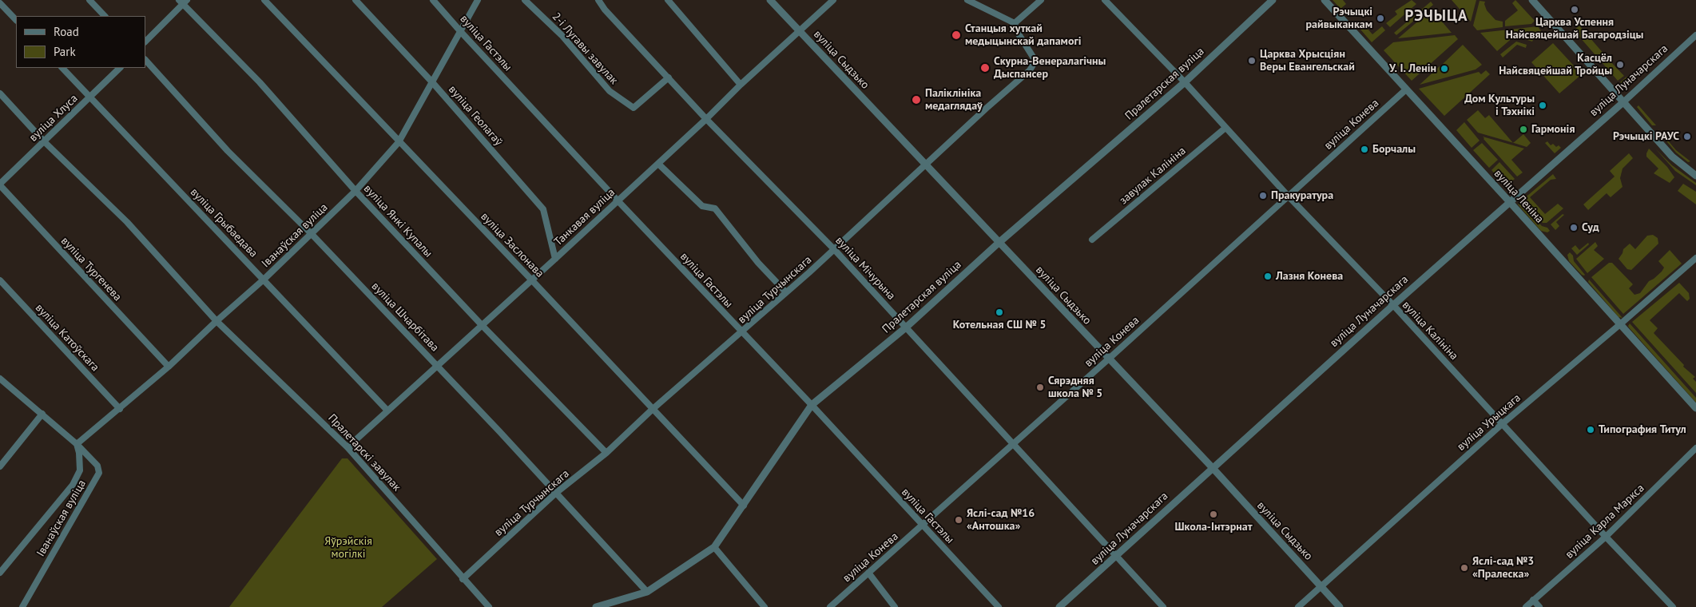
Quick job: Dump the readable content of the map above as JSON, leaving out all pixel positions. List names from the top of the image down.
{
  "streets": {
    "street": [
      "вуліца Гастэлы",
      "2-і Лугавы завулак",
      "вуліца Сыдзько",
      "вуліца Луначарскага",
      "Пралетарская вуліца",
      "вуліца Геолагаў",
      "вуліца Хлуса",
      "вуліца Конева",
      "завулак Калініна",
      "вуліца Леніна",
      "Танкавая вуліца",
      "вуліца Янкі Купалы",
      "вуліца Грыбаедава",
      "Іванаўская вуліца",
      "вуліца Заслонава",
      "вуліца Мічурына",
      "вуліца Тургенева",
      "вуліца Турчынскага",
      "вуліца Шчарбітава",
      "вуліца Калініна",
      "вуліца Катоўскага",
      "вуліца Урыцкага",
      "Пралетарскі завулак",
      "вуліца Карла Маркса"
    ]
  },
  "crossings": [
    ["вуліца Гастэлы", "Пралетарская вуліца"],
    ["вуліца Гастэлы", "вуліца Конева"],
    ["вуліца Гастэлы", "Танкавая вуліца"],
    ["вуліца Гастэлы", "Іванаўская вуліца"],
    ["вуліца Гастэлы", "вуліца Турчынскага"],
    ["2-і Лугавы завулак", "вуліца Мічурына"],
    ["вуліца Сыдзько", "вуліца Луначарскага"],
    ["вуліца Сыдзько", "Пралетарская вуліца"],
    ["вуліца Сыдзько", "вуліца Конева"],
    ["вуліца Сыдзько", "Танкавая вуліца"],
    ["вуліца Сыдзько", "вуліца Турчынскага"],
    ["вуліца Сыдзько", "вуліца Урыцкага"],
    ["вуліца Луначарскага", "вуліца Леніна"],
    ["вуліца Луначарскага", "вуліца Мічурына"],
    ["вуліца Луначарскага", "вуліца Калініна"],
    ["Пралетарская вуліца", "вуліца Заслонава"],
    ["Пралетарская вуліца", "вуліца Мічурына"],
    ["Пралетарская вуліца", "вуліца Шчарбітава"],
    ["Пралетарская вуліца", "вуліца Калініна"],
    ["вуліца Геолагаў", "Танкавая вуліца"],
    ["вуліца Геолагаў", "Іванаўская вуліца"],
    ["вуліца Хлуса", "вуліца Грыбаедава"],
    ["вуліца Хлуса", "вуліца Тургенева"],
    ["вуліца Хлуса", "Пралетарскі завулак"],
    ["вуліца Конева", "вуліца Леніна"],
    ["вуліца Конева", "вуліца Мічурына"],
    ["вуліца Конева", "вуліца Калініна"],
    ["завулак Калініна", "вуліца Калініна"],
    ["вуліца Леніна", "вуліца Урыцкага"],
    ["Танкавая вуліца", "вуліца Янкі Купалы"],
    ["Танкавая вуліца", "вуліца Грыбаедава"],
    ["Танкавая вуліца", "вуліца Заслонава"],
    ["Танкавая вуліца", "вуліца Мічурына"],
    ["Танкавая вуліца", "вуліца Шчарбітава"],
    ["Танкавая вуліца", "Пралетарскі завулак"],
    ["вуліца Янкі Купалы", "Іванаўская вуліца"],
    ["вуліца Янкі Купалы", "вуліца Турчынскага"],
    ["вуліца Грыбаедава", "Іванаўская вуліца"],
    ["Іванаўская вуліца", "вуліца Заслонава"],
    ["Іванаўская вуліца", "вуліца Тургенева"],
    ["Іванаўская вуліца", "вуліца Шчарбітава"],
    ["Іванаўская вуліца", "вуліца Катоўскага"],
    ["Іванаўская вуліца", "Пралетарскі завулак"],
    ["вуліца Заслонава", "вуліца Турчынскага"],
    ["вуліца Мічурына", "вуліца Турчынскага"],
    ["вуліца Турчынскага", "вуліца Шчарбітава"],
    ["вуліца Турчынскага", "Пралетарскі завулак"],
    ["вуліца Калініна", "вуліца Урыцкага"],
    ["вуліца Калініна", "вуліца Карла Маркса"]
  ],
  "districts": ["РЭЧЫЦА"],
  "parks": ["Яўрэйскія могілкі"],
  "places": [
    "Царква Успення Найсвяцейшай Багародзіцы",
    "Рэчыцкі райвыканкам",
    "Станцыя хуткай медыцынскай дапамогі",
    "Царква Хрысціян Веры Евангельскай",
    "Касцёл Найсвяцейшай Тройцы",
    "Скурна-Венералагічны Дыспансер",
    "У. І. Ленін",
    "Паліклініка медаглядаў",
    "Дом Культуры і Тэхнікі",
    "Гармонія",
    "Рэчыцкі РАУС",
    "Борчалы",
    "Пракуратура",
    "Суд",
    "Лазня Конева",
    "Котельная СШ № 5",
    "Сярэдняя школа № 5",
    "Типография Титул",
    "Школа-Інтэрнат",
    "Яслі-сад №16 «Антошка»",
    "Яслі-сад №3 «Пралеска»"
  ],
  "legend": ["Road", "Park"]
}
